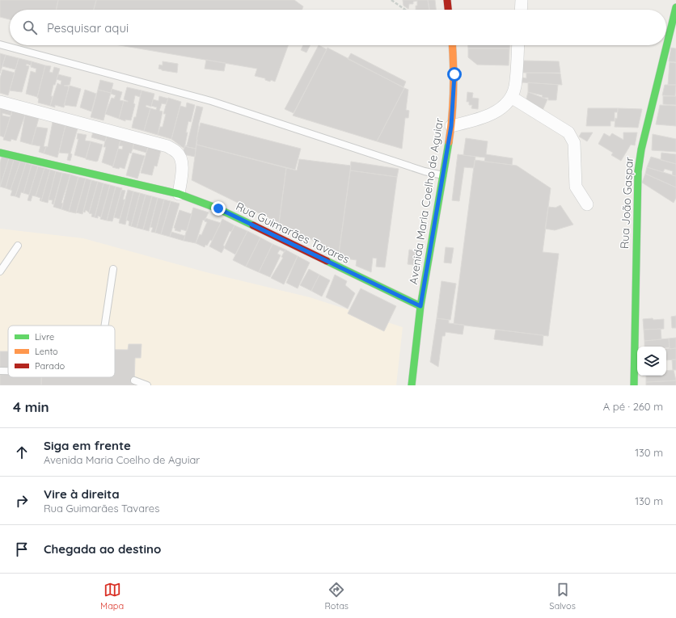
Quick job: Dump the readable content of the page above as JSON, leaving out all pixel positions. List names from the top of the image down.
{
  "streets": {
    "street": ["Avenida Maria Coelho de Aguiar", "Rua João Gaspar", "Rua Guimarães Tavares"]
  },
  "crossings": [
    ["Avenida Maria Coelho de Aguiar", "Rua Guimarães Tavares"]
  ],
  "legend": ["Livre", "Lento", "Parado"],
  "page": {
    "search": "Pesquisar aqui",
    "heading": ["4 min", "A pé · 260 m"],
    "list": [
      ["Siga em frente", "Avenida Maria Coelho de Aguiar", "130 m"],
      ["Vire à direita", "Rua Guimarães Tavares", "130 m"],
      "Chegada ao destino"
    ],
    "nav": ["Mapa", "Rotas", "Salvos"]
  }
}
